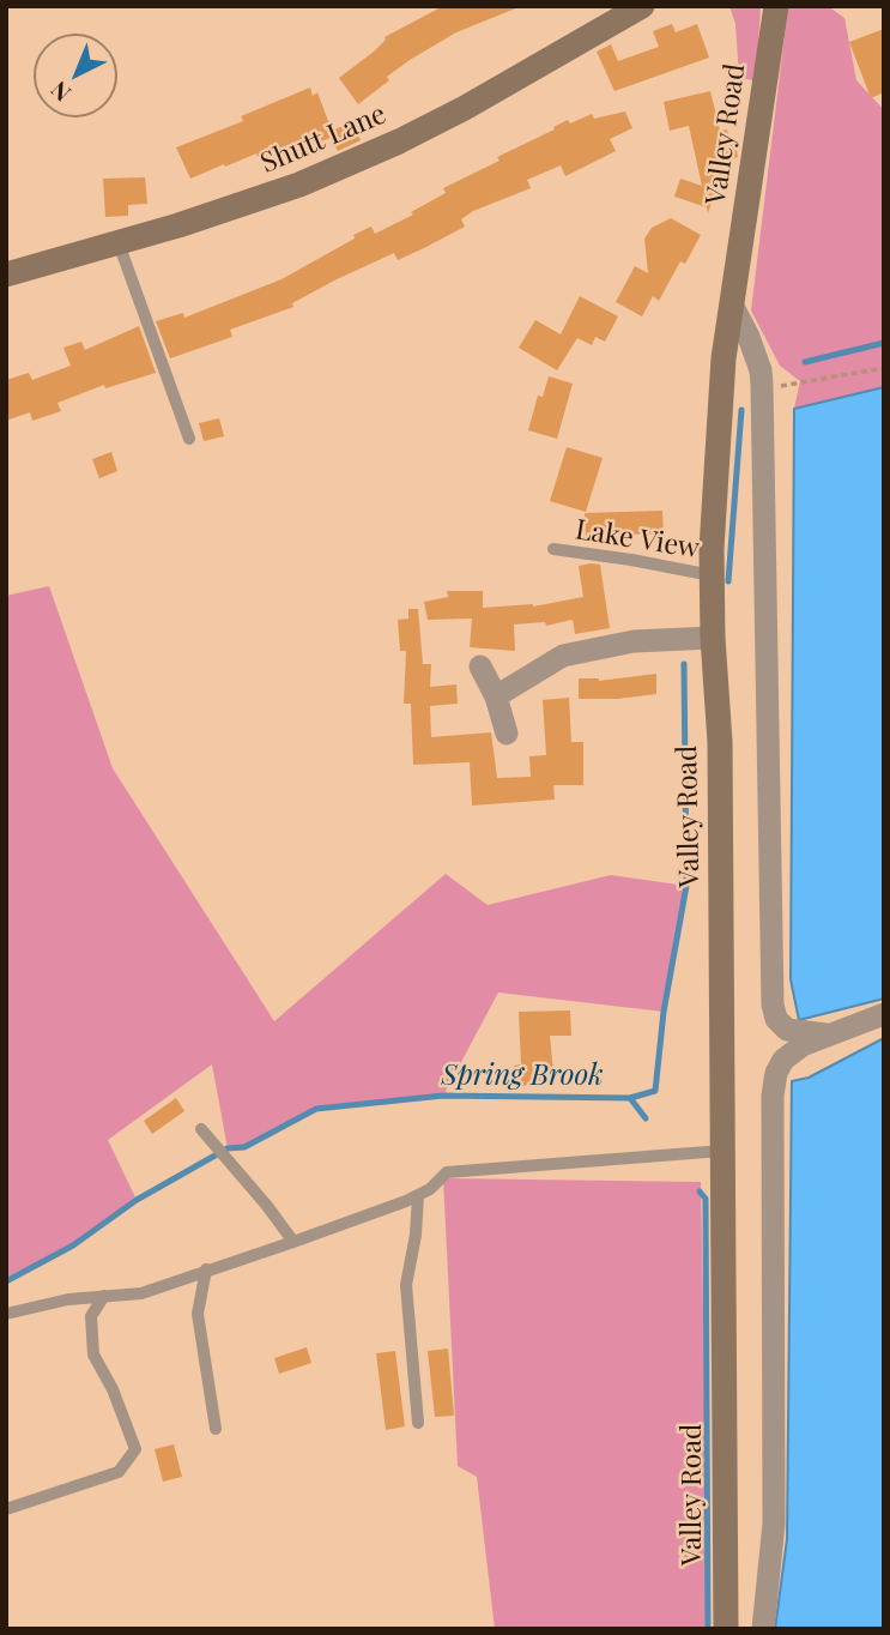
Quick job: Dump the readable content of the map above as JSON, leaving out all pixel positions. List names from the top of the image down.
{
  "streets": {
    "street": ["Valley Road", "Shutt Lane"],
    "lane": ["Lake View"]
  },
  "crossings": [
    ["Valley Road", "Lake View"]
  ],
  "water": ["Spring Brook"],
  "north": "bottom left"
}
